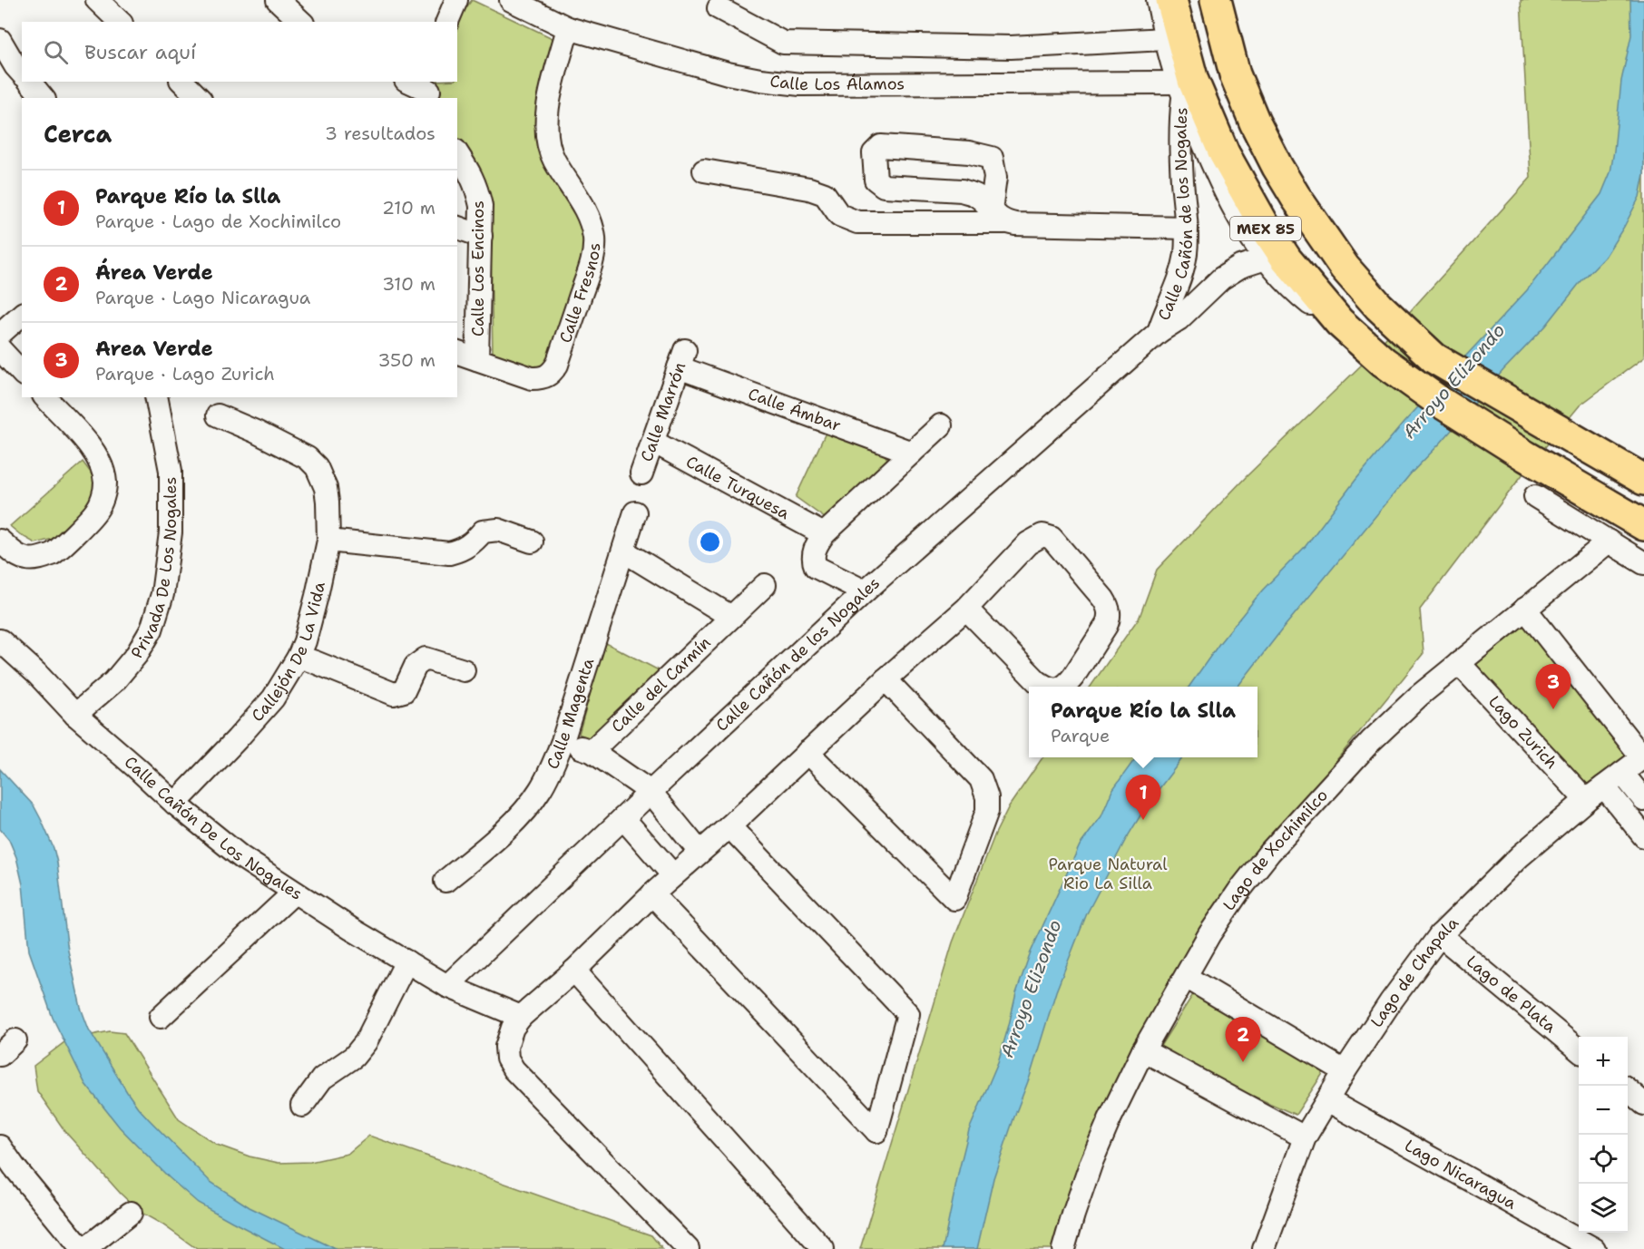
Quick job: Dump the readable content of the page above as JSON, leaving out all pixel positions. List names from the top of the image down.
{
  "streets": {
    "highway": ["MEX 85"],
    "street": [
      "Calle Los Álamos",
      "Calle Cañón de los Nogales",
      "Calle Los Encinos",
      "Calle Fresnos",
      "Calle Ámbar",
      "Calle Marrón",
      "Calle Turquesa",
      "Privada De Los Nogales",
      "Callejón De La Vida",
      "Calle del Carmín",
      "Calle Magenta",
      "Lago Zurich",
      "Calle Cañón De Los Nogales",
      "Lago de Xochimilco",
      "Lago de Chapala",
      "Lago de Plata",
      "Lago Nicaragua"
    ]
  },
  "crossings": [
    ["Calle Los Álamos", "Calle Cañón de los Nogales"],
    ["Calle Los Álamos", "Calle Fresnos"],
    ["Calle Cañón de los Nogales", "Calle Cañón De Los Nogales"],
    ["Calle Los Encinos", "Calle Fresnos"],
    ["Calle Ámbar", "Calle Marrón"],
    ["Calle Marrón", "Calle Turquesa"],
    ["Privada De Los Nogales", "Calle Cañón De Los Nogales"],
    ["Callejón De La Vida", "Calle Cañón De Los Nogales"],
    ["Lago Zurich", "Lago de Xochimilco"],
    ["Lago Zurich", "Lago de Chapala"],
    ["Lago de Chapala", "Lago de Plata"],
    ["Lago de Chapala", "Lago Nicaragua"]
  ],
  "water": ["Arroyo Elizondo"],
  "parks": ["Parque Natural Rio La Silla"],
  "page": {
    "search": "Buscar aquí",
    "heading": ["Cerca", "3 resultados"],
    "list": [
      {
        "mark": "1",
        "name": "Parque Río la Slla",
        "note": "Parque · Lago de Xochimilco",
        "value": "210 m"
      },
      {
        "mark": "2",
        "name": "Área Verde",
        "note": "Parque · Lago Nicaragua",
        "value": "310 m"
      },
      {
        "mark": "3",
        "name": "Area Verde",
        "note": "Parque · Lago Zurich",
        "value": "350 m"
      }
    ],
    "pins": ["3", "1", "2"],
    "popup": ["Parque Río la Slla", "Parque"],
    "map_buttons": ["+", "−"]
  }
}
